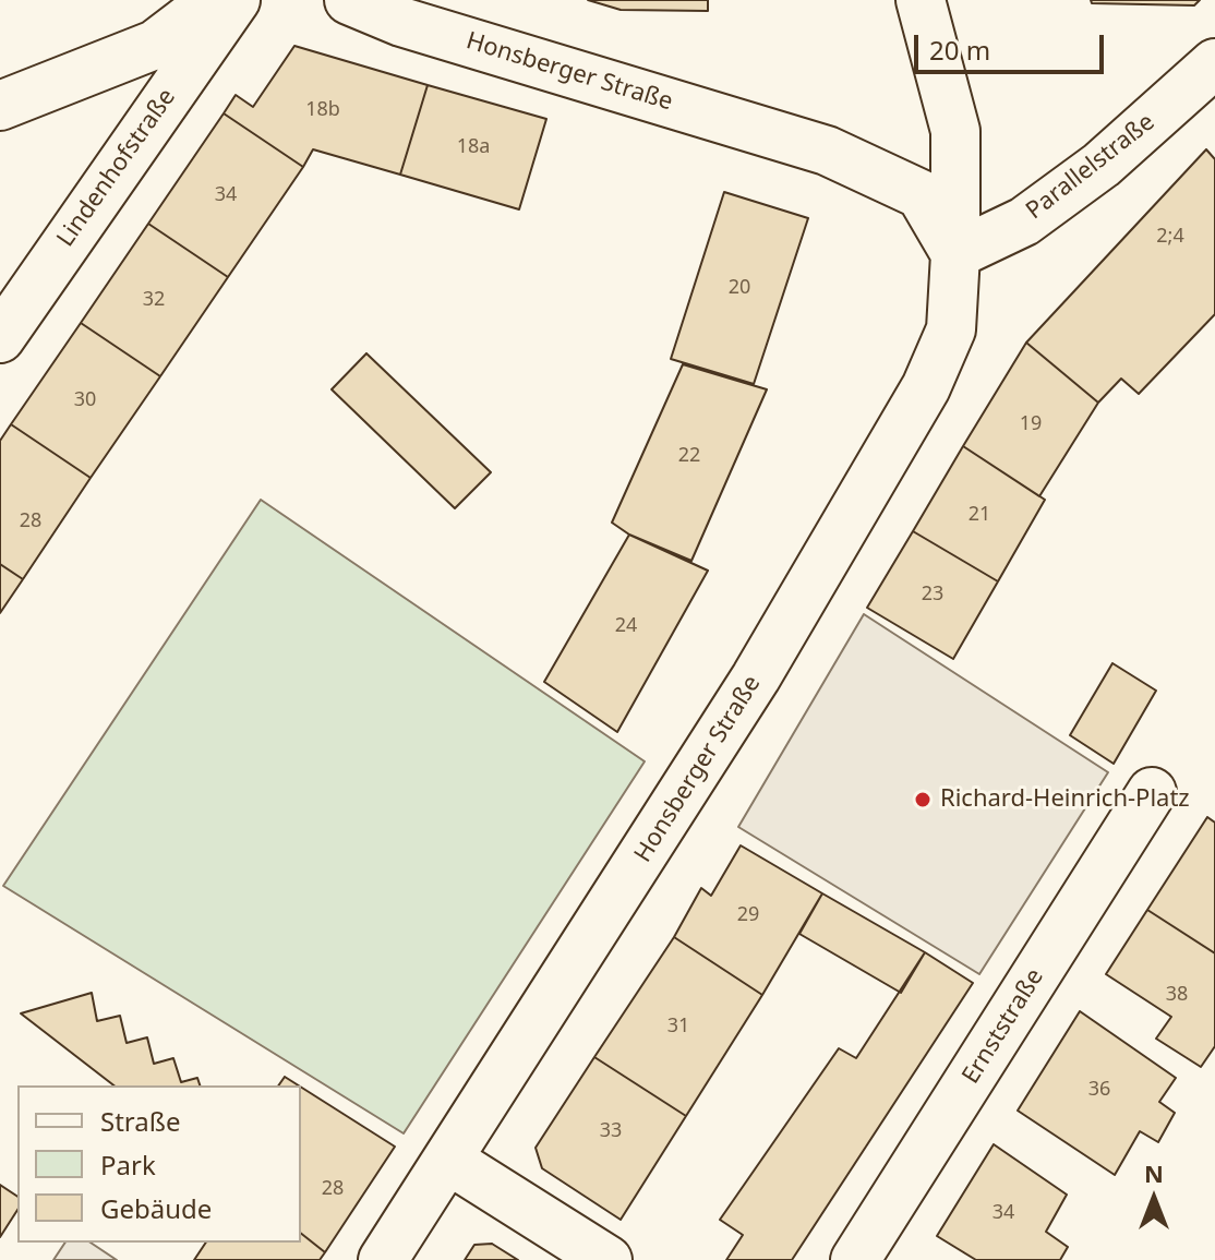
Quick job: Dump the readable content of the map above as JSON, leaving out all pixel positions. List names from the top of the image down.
{
  "streets": {
    "street": [
      "Honsberger Straße",
      "Parallelstraße",
      "Lindenhofstraße",
      "Ernststraße"
    ]
  },
  "crossings": [
    ["Honsberger Straße", "Parallelstraße"]
  ],
  "places": ["Richard-Heinrich-Platz"],
  "house_numbers": [
    "18b",
    "18a",
    "34",
    "2;4",
    "20",
    "32",
    "30",
    "19",
    "22",
    "21",
    "28",
    "23",
    "24",
    "29",
    "38",
    "31",
    "36",
    "33",
    "28",
    "34"
  ],
  "legend": ["Straße", "Park", "Gebäude"],
  "scale_bar": "20 m",
  "north": "top"
}
